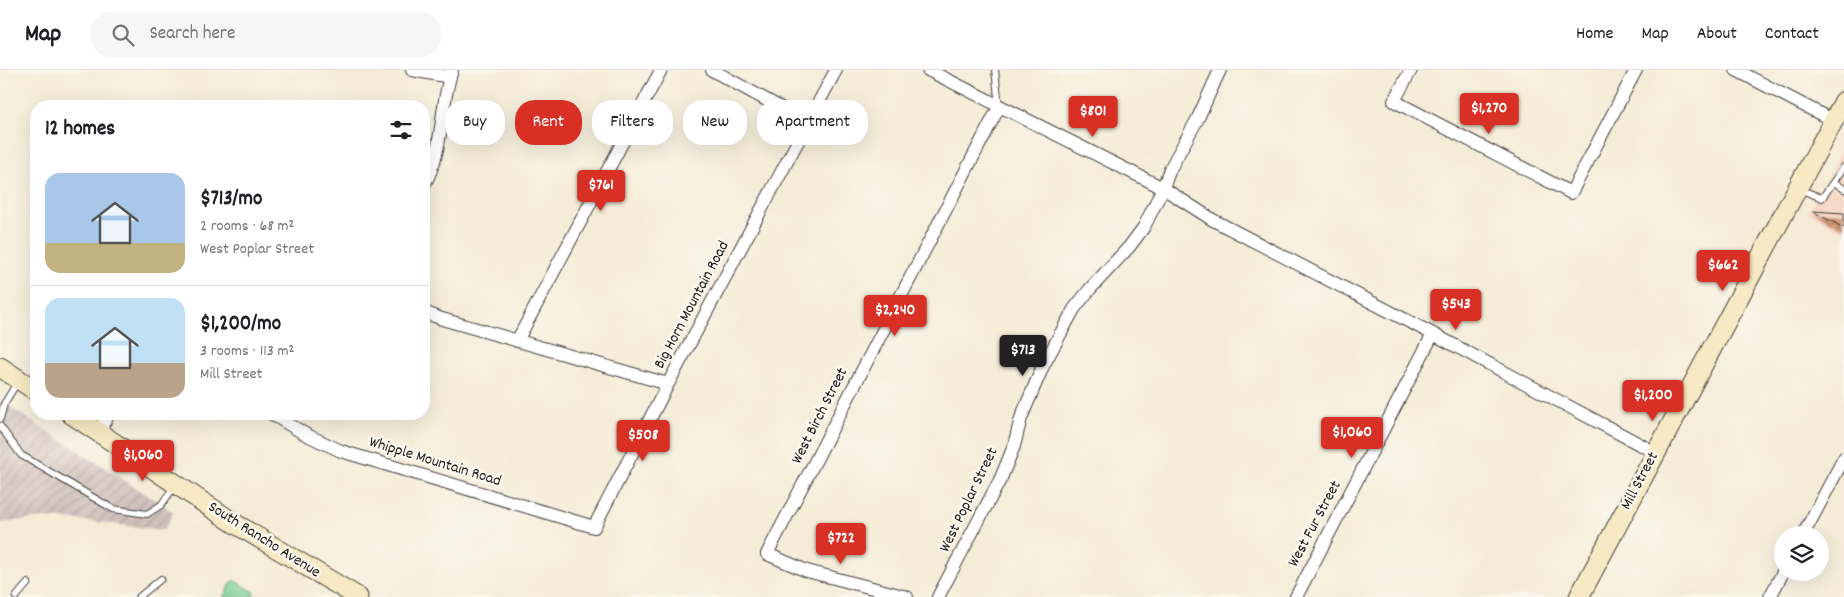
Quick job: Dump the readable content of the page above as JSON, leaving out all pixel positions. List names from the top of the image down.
{
  "streets": {
    "main road": ["Mill Street", "South Rancho Avenue"],
    "street": [
      "Big Horn Mountain Road",
      "West Birch Street",
      "Whipple Mountain Road",
      "West Poplar Street",
      "West Fur Street"
    ]
  },
  "crossings": [
    ["Big Horn Mountain Road", "Whipple Mountain Road"]
  ],
  "page": {
    "header": "Map",
    "search": "Search here",
    "nav": [
      "Home",
      "Map",
      "About",
      "Contact"
    ],
    "price": [
      "$1,270",
      "$801",
      "$761",
      "$662",
      "$543",
      "$2,240",
      "$713",
      "$1,200",
      "$1,060",
      "$508",
      "$1,060",
      "$722"
    ],
    "chip": [
      "Buy",
      "Rent",
      "Filters",
      "New",
      "Apartment"
    ],
    "heading": "12 homes",
    "list": [
      {
        "name": "$713/mo",
        "note": "2 rooms · 68 m² · West Poplar Street"
      },
      {
        "name": "$1,200/mo",
        "note": "3 rooms · 113 m² · Mill Street"
      }
    ]
  }
}
